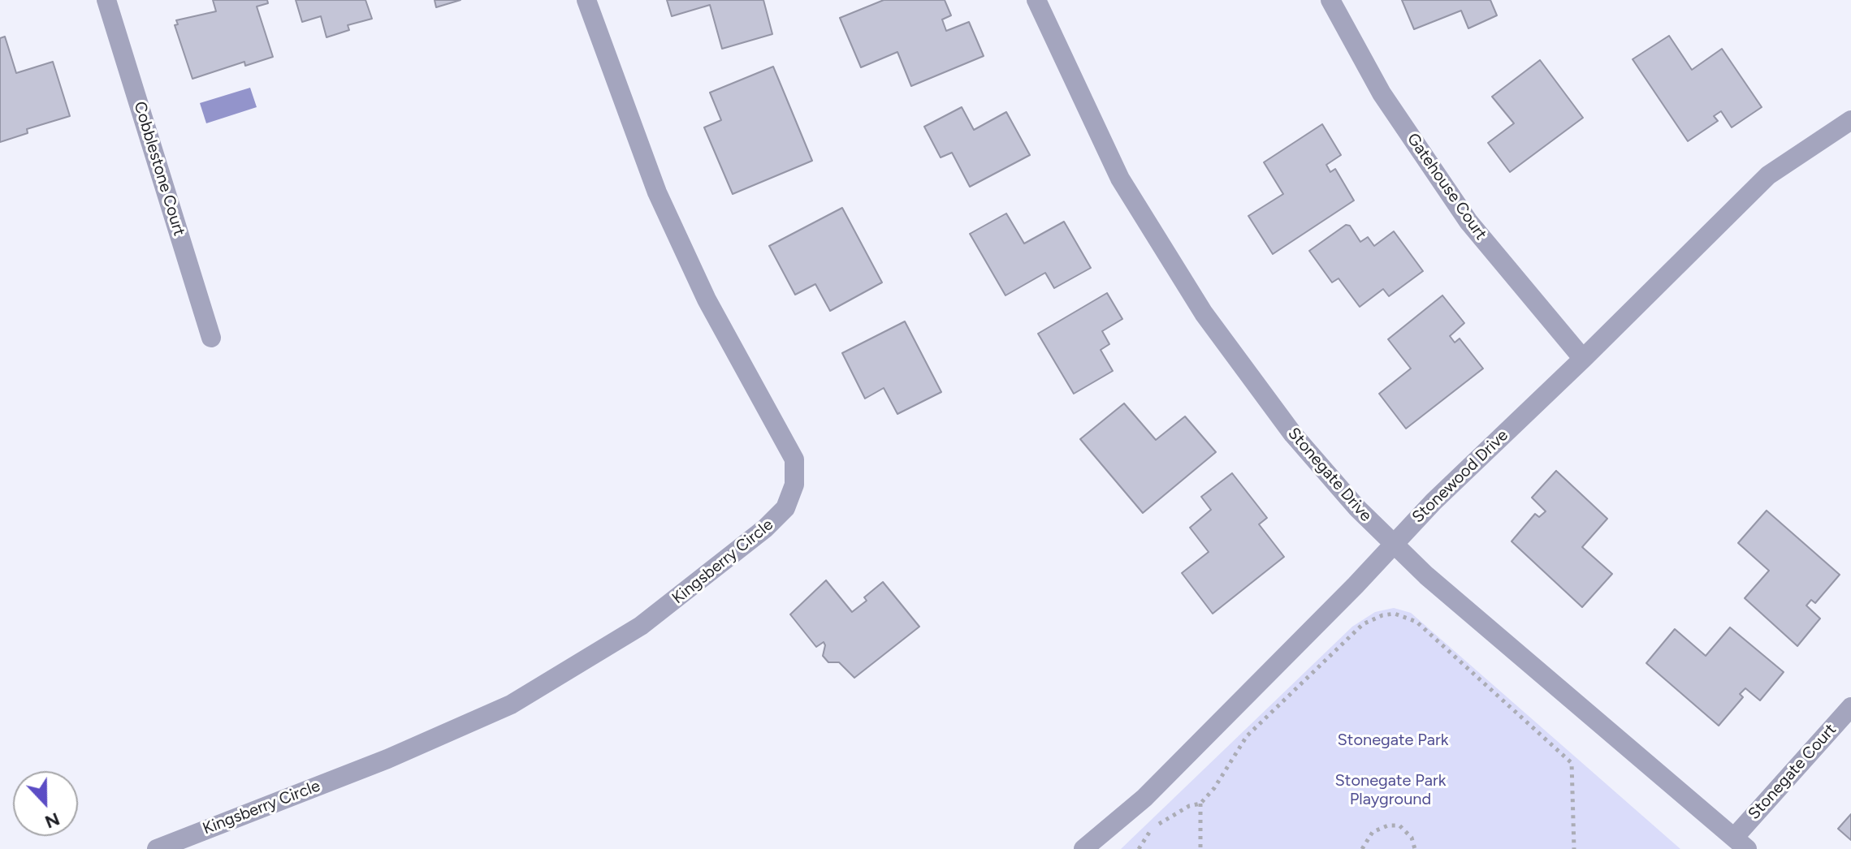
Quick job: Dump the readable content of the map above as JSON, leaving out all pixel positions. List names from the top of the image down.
{
  "streets": {
    "street": [
      "Cobblestone Court",
      "Gatehouse Court",
      "Stonegate Drive",
      "Stonewood Drive",
      "Kingsberry Circle",
      "Stonegate Court"
    ]
  },
  "crossings": [
    ["Gatehouse Court", "Stonewood Drive"],
    ["Stonegate Drive", "Stonewood Drive"],
    ["Stonegate Drive", "Stonegate Court"]
  ],
  "parks": ["Stonegate Park", "Stonegate Park Playground"],
  "north": "bottom"
}
